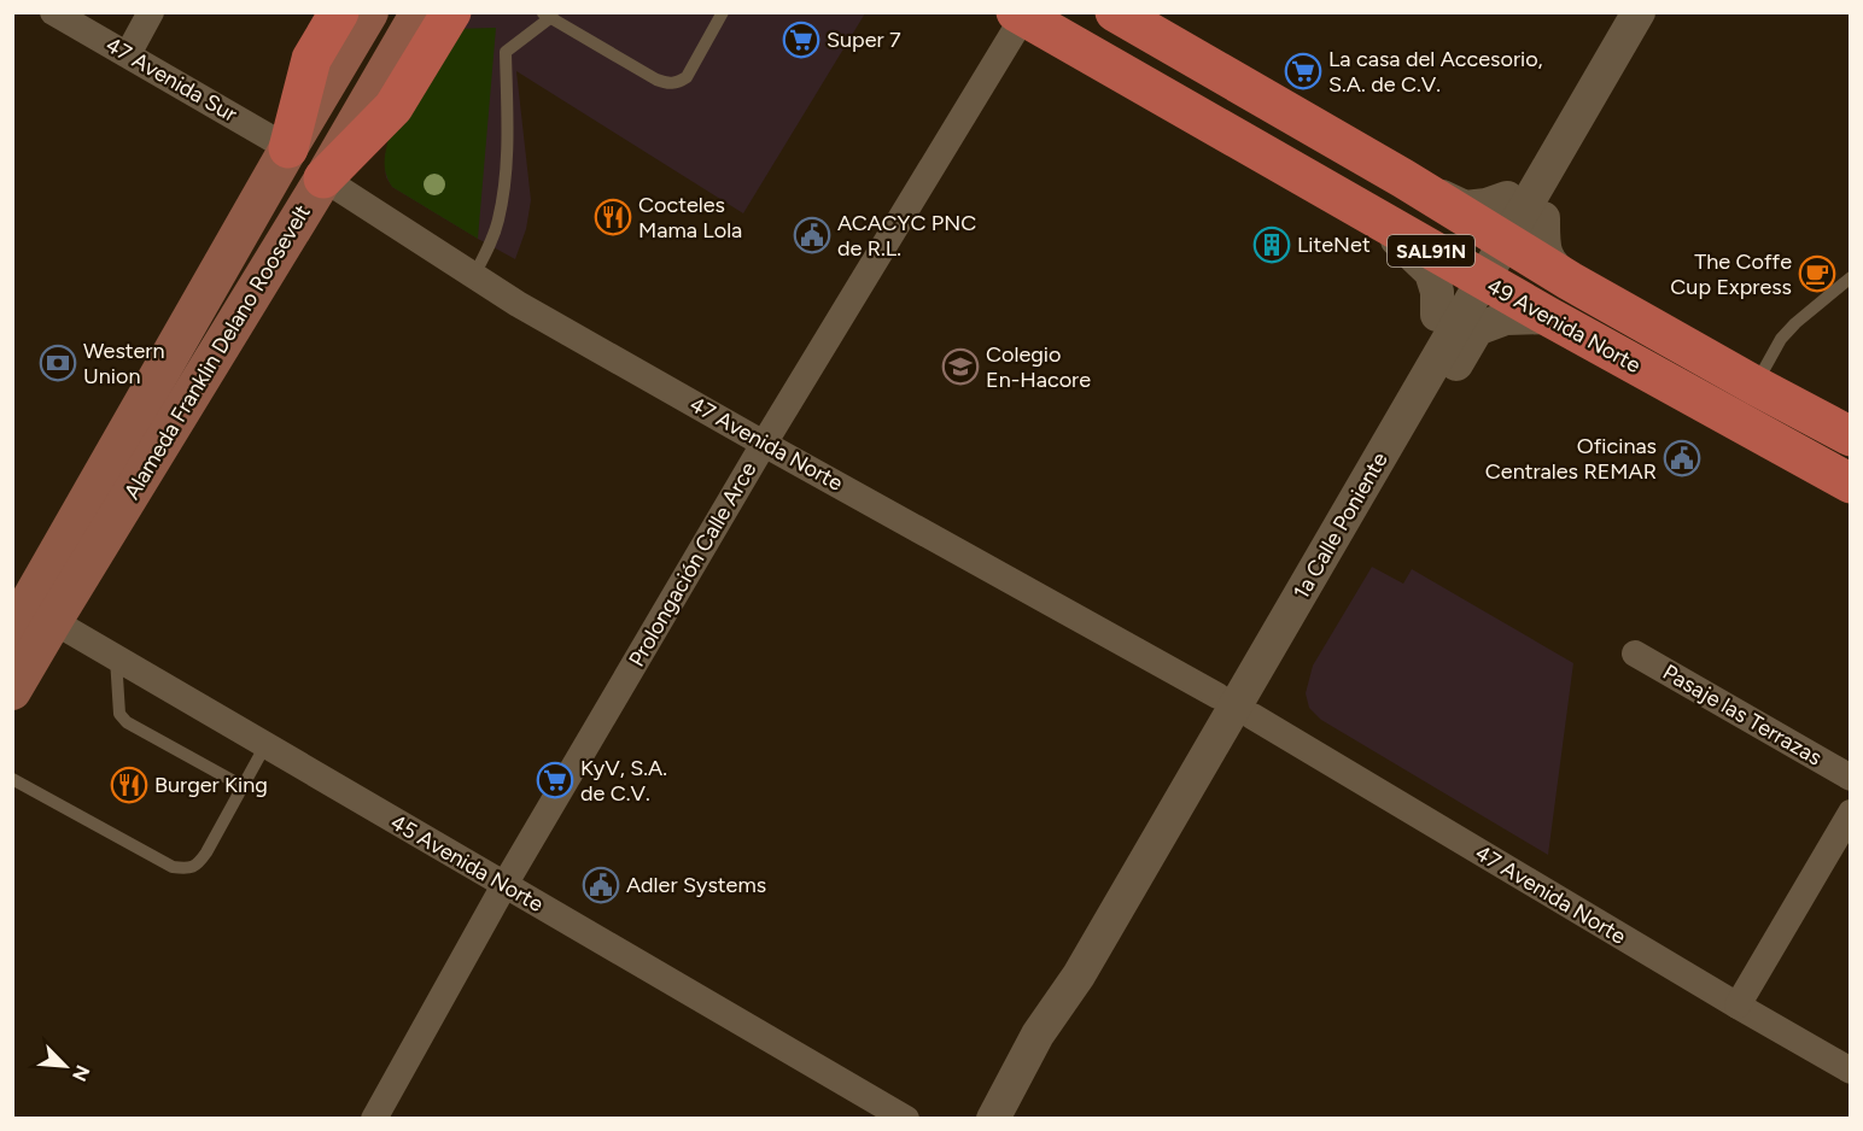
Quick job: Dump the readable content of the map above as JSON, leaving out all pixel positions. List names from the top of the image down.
{
  "streets": {
    "main road": ["SAL91N", "49 Avenida Norte", "Alameda Franklin Delano Roosevelt"],
    "street": [
      "47 Avenida Sur",
      "47 Avenida Norte",
      "1a Calle Poniente",
      "Prolongación Calle Arce",
      "Pasaje las Terrazas",
      "45 Avenida Norte"
    ]
  },
  "crossings": [
    ["47 Avenida Sur", "Alameda Franklin Delano Roosevelt"],
    ["49 Avenida Norte", "Prolongación Calle Arce"],
    ["Alameda Franklin Delano Roosevelt", "47 Avenida Norte"],
    ["Alameda Franklin Delano Roosevelt", "45 Avenida Norte"],
    ["47 Avenida Norte", "1a Calle Poniente"],
    ["47 Avenida Norte", "Prolongación Calle Arce"],
    ["Prolongación Calle Arce", "45 Avenida Norte"]
  ],
  "places": {
    "supermarket": ["Super 7", "La casa del Accesorio, S.A. de C.V.", "KyV, S.A. de C.V."],
    "restaurant": ["Cocteles Mama Lola", "Burger King"],
    "public building": ["ACACYC PNC de R.L.", "Oficinas Centrales REMAR", "Adler Systems"],
    "building": ["LiteNet"],
    "cafe": ["The Coffe Cup Express"],
    "bank": ["Western Union"],
    "school or university": ["Colegio En-Hacore"]
  },
  "north": "bottom right"
}
